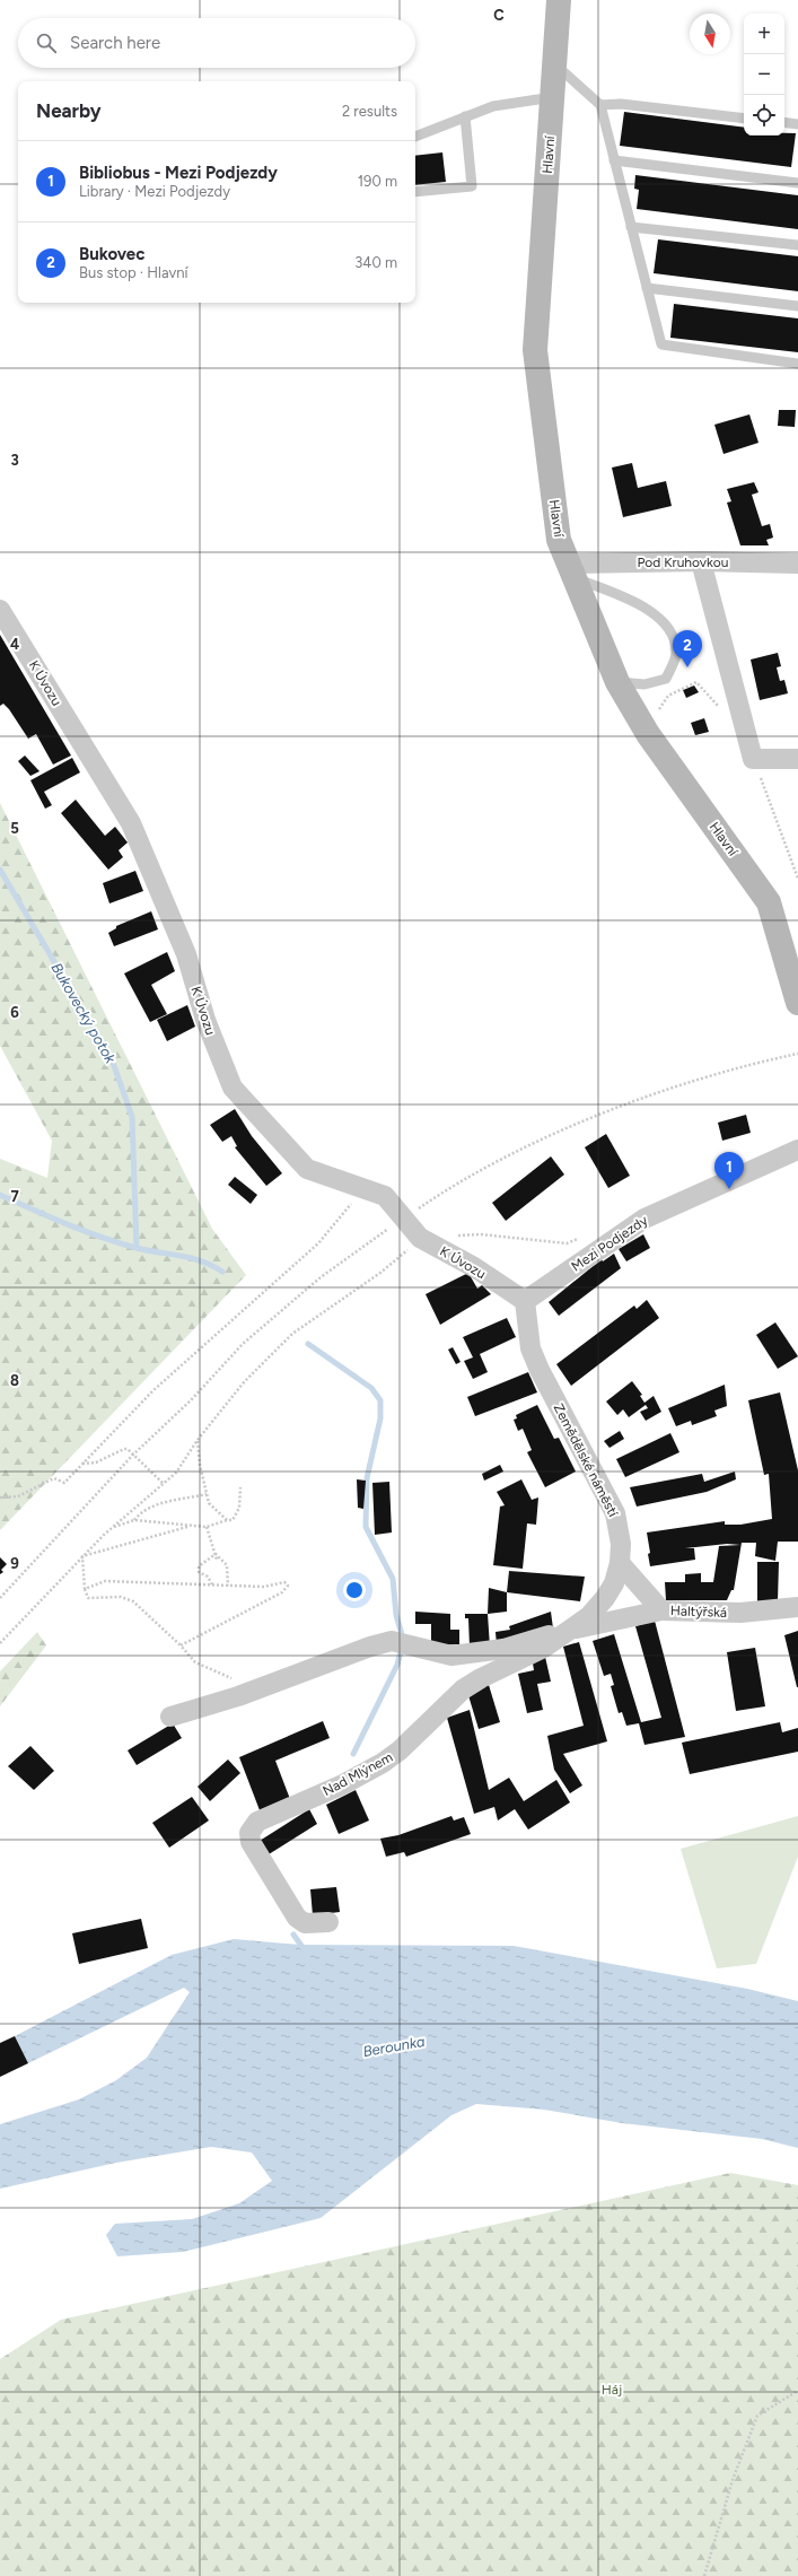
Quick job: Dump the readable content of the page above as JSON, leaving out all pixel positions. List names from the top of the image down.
{
  "streets": {
    "street": [
      "Hlavní",
      "Pod Kruhovkou",
      "K Úvozu",
      "Mezi Podjezdy",
      "Zemědělské náměstí",
      "Haltýřská",
      "Nad Mlýnem"
    ]
  },
  "crossings": [
    ["Hlavní", "Pod Kruhovkou"],
    ["K Úvozu", "Mezi Podjezdy"],
    ["K Úvozu", "Zemědělské náměstí"],
    ["Mezi Podjezdy", "Zemědělské náměstí"],
    ["Zemědělské náměstí", "Haltýřská"],
    ["Zemědělské náměstí", "Nad Mlýnem"]
  ],
  "water": ["Bukovecký potok", "Berounka"],
  "parks": ["Háj"],
  "north": "bottom",
  "page": {
    "map_buttons": ["+", "−"],
    "search": "Search here",
    "heading": ["Nearby", "2 results"],
    "list": [
      {
        "mark": "1",
        "name": "Bibliobus - Mezi Podjezdy",
        "note": "Library · Mezi Podjezdy",
        "value": "190 m"
      },
      {
        "mark": "2",
        "name": "Bukovec",
        "note": "Bus stop · Hlavní",
        "value": "340 m"
      }
    ],
    "pins": ["2", "1"]
  },
  "grid": {
    "columns": ["C"],
    "rows": [
      "3",
      "4",
      "5",
      "6",
      "7",
      "8",
      "9"
    ]
  }
}
